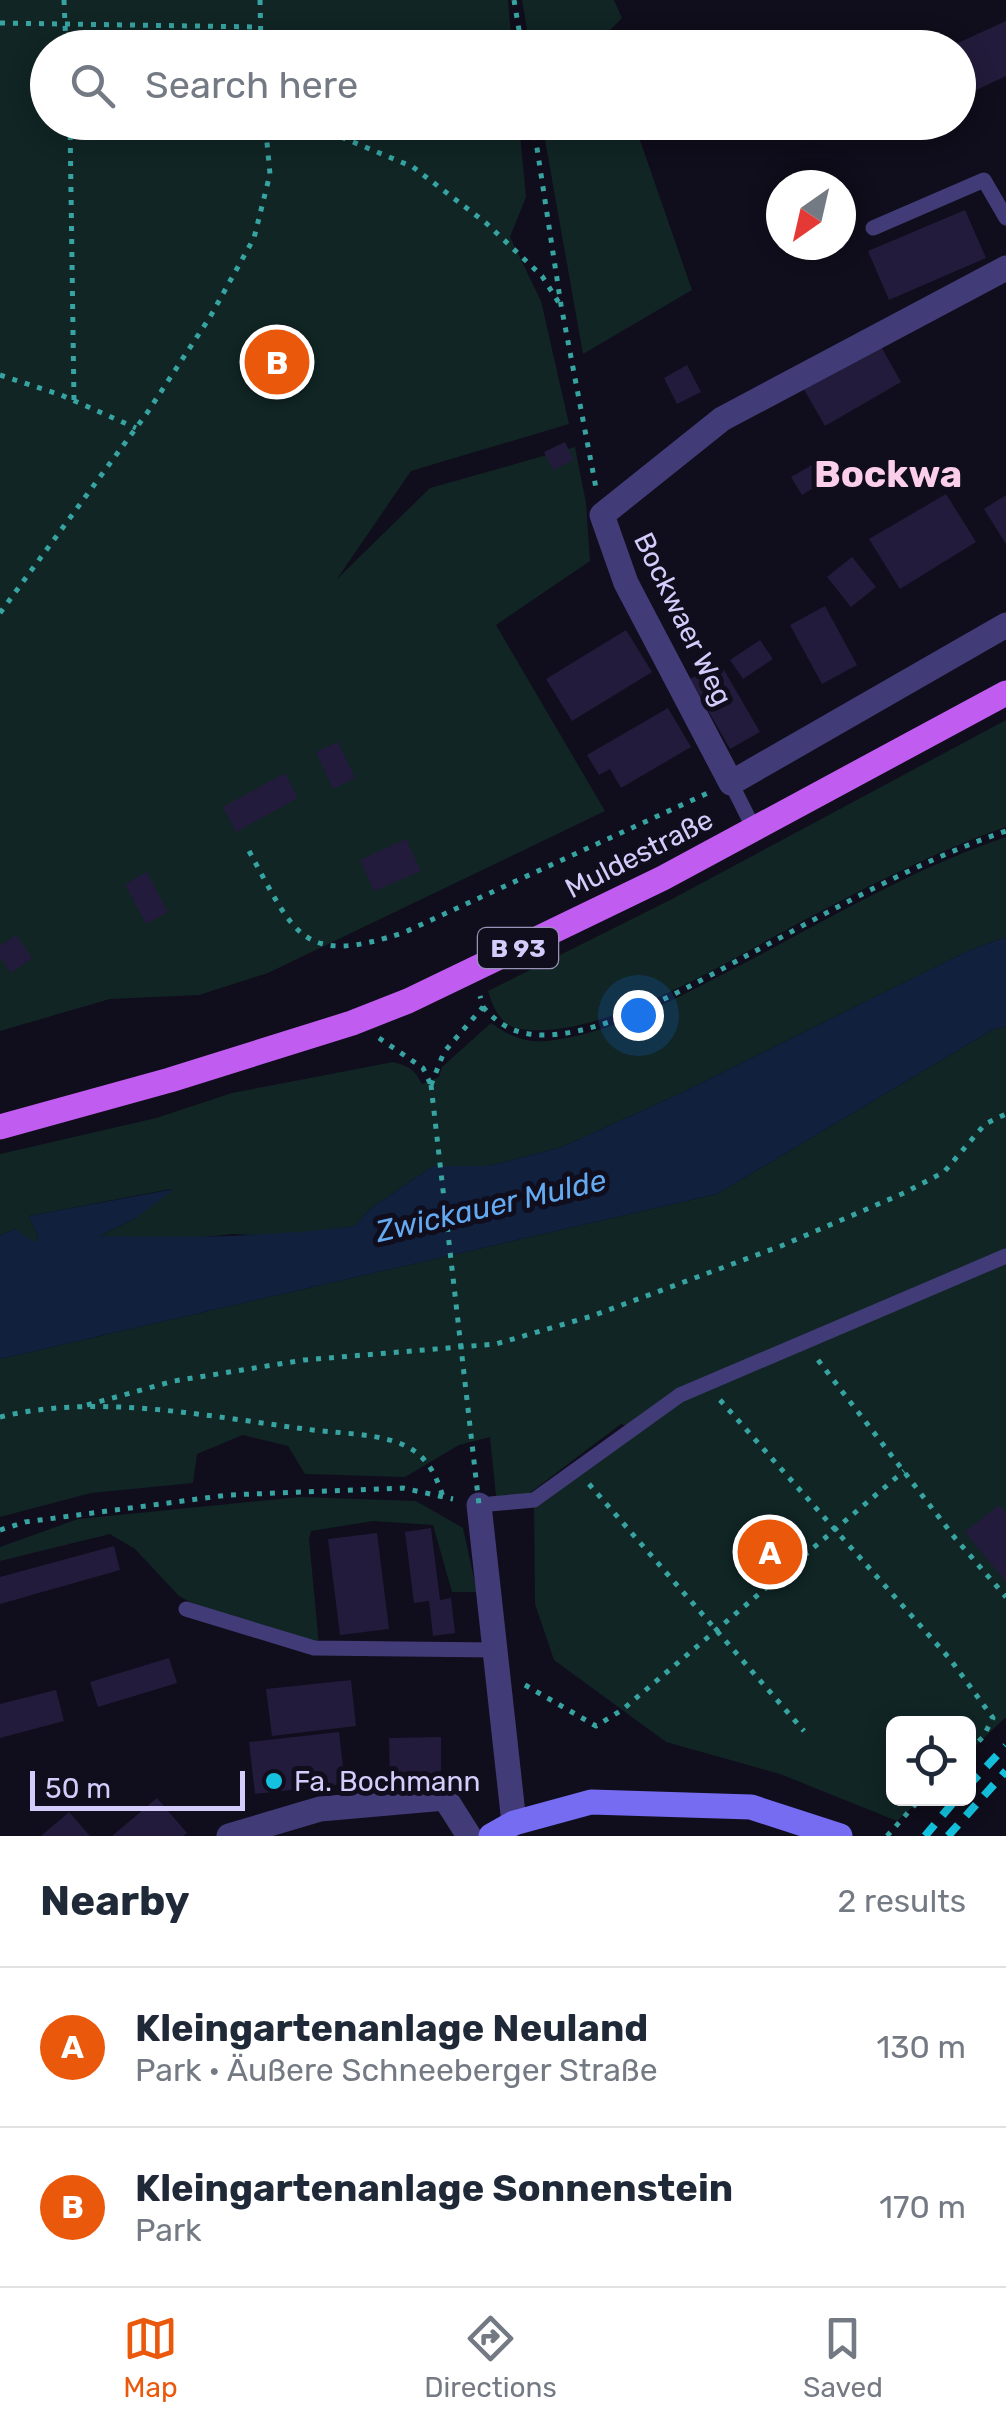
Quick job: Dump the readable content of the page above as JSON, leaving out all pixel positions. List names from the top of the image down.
{
  "streets": {
    "main road": ["Muldestraße", "B 93"],
    "street": ["Bockwaer Weg"]
  },
  "districts": ["Bockwa"],
  "water": ["Zwickauer Mulde"],
  "places": ["Fa. Bochmann"],
  "scale_bar": "50 m",
  "north": "bottom left",
  "page": {
    "search": "Search here",
    "pins": ["B", "A"],
    "scale": "50 m",
    "heading": ["Nearby", "2 results"],
    "list": [
      {
        "mark": "A",
        "name": "Kleingartenanlage Neuland",
        "note": "Park · Äußere Schneeberger Straße",
        "value": "130 m"
      },
      {
        "mark": "B",
        "name": "Kleingartenanlage Sonnenstein",
        "note": "Park",
        "value": "170 m"
      }
    ],
    "nav": ["Map", "Directions", "Saved"]
  }
}
